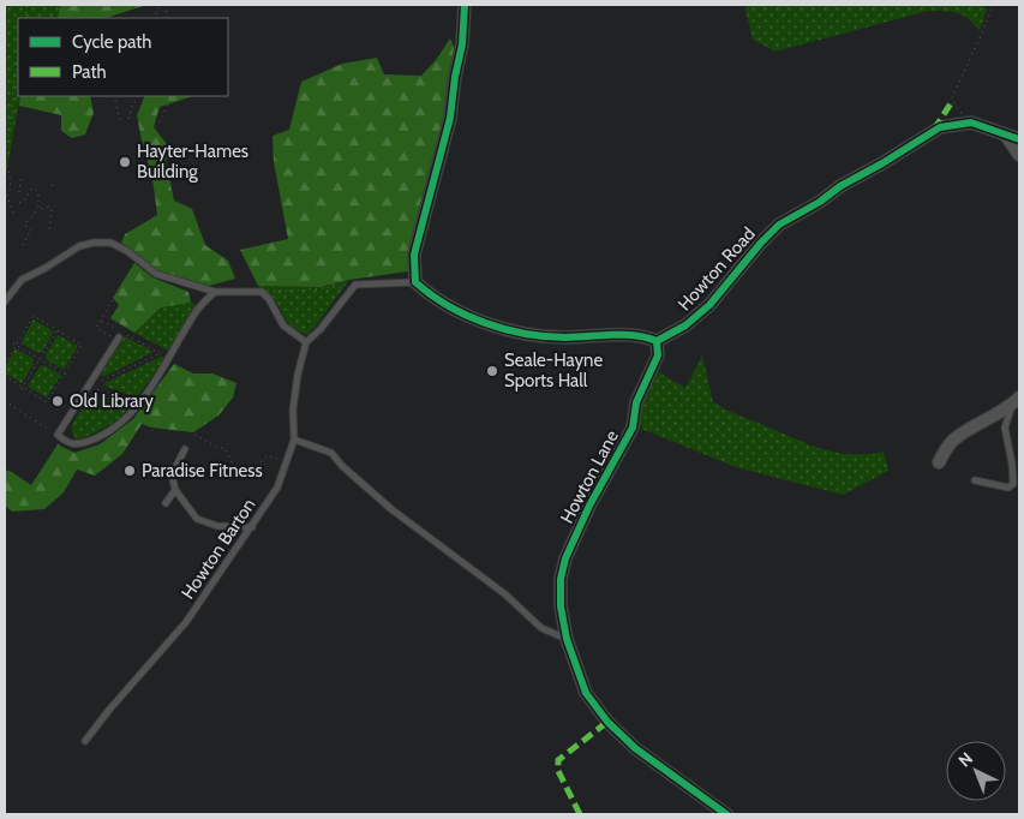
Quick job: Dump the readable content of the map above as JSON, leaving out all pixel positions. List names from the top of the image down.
{
  "streets": {
    "street": ["Howton Road", "Howton Lane"],
    "lane": ["Howton Barton"]
  },
  "crossings": [
    ["Howton Road", "Howton Lane"]
  ],
  "places": [
    "Hayter-Hames Building",
    "Seale-Hayne Sports Hall",
    "Old Library",
    "Paradise Fitness"
  ],
  "legend": ["Cycle path", "Path"],
  "north": "top left"
}
